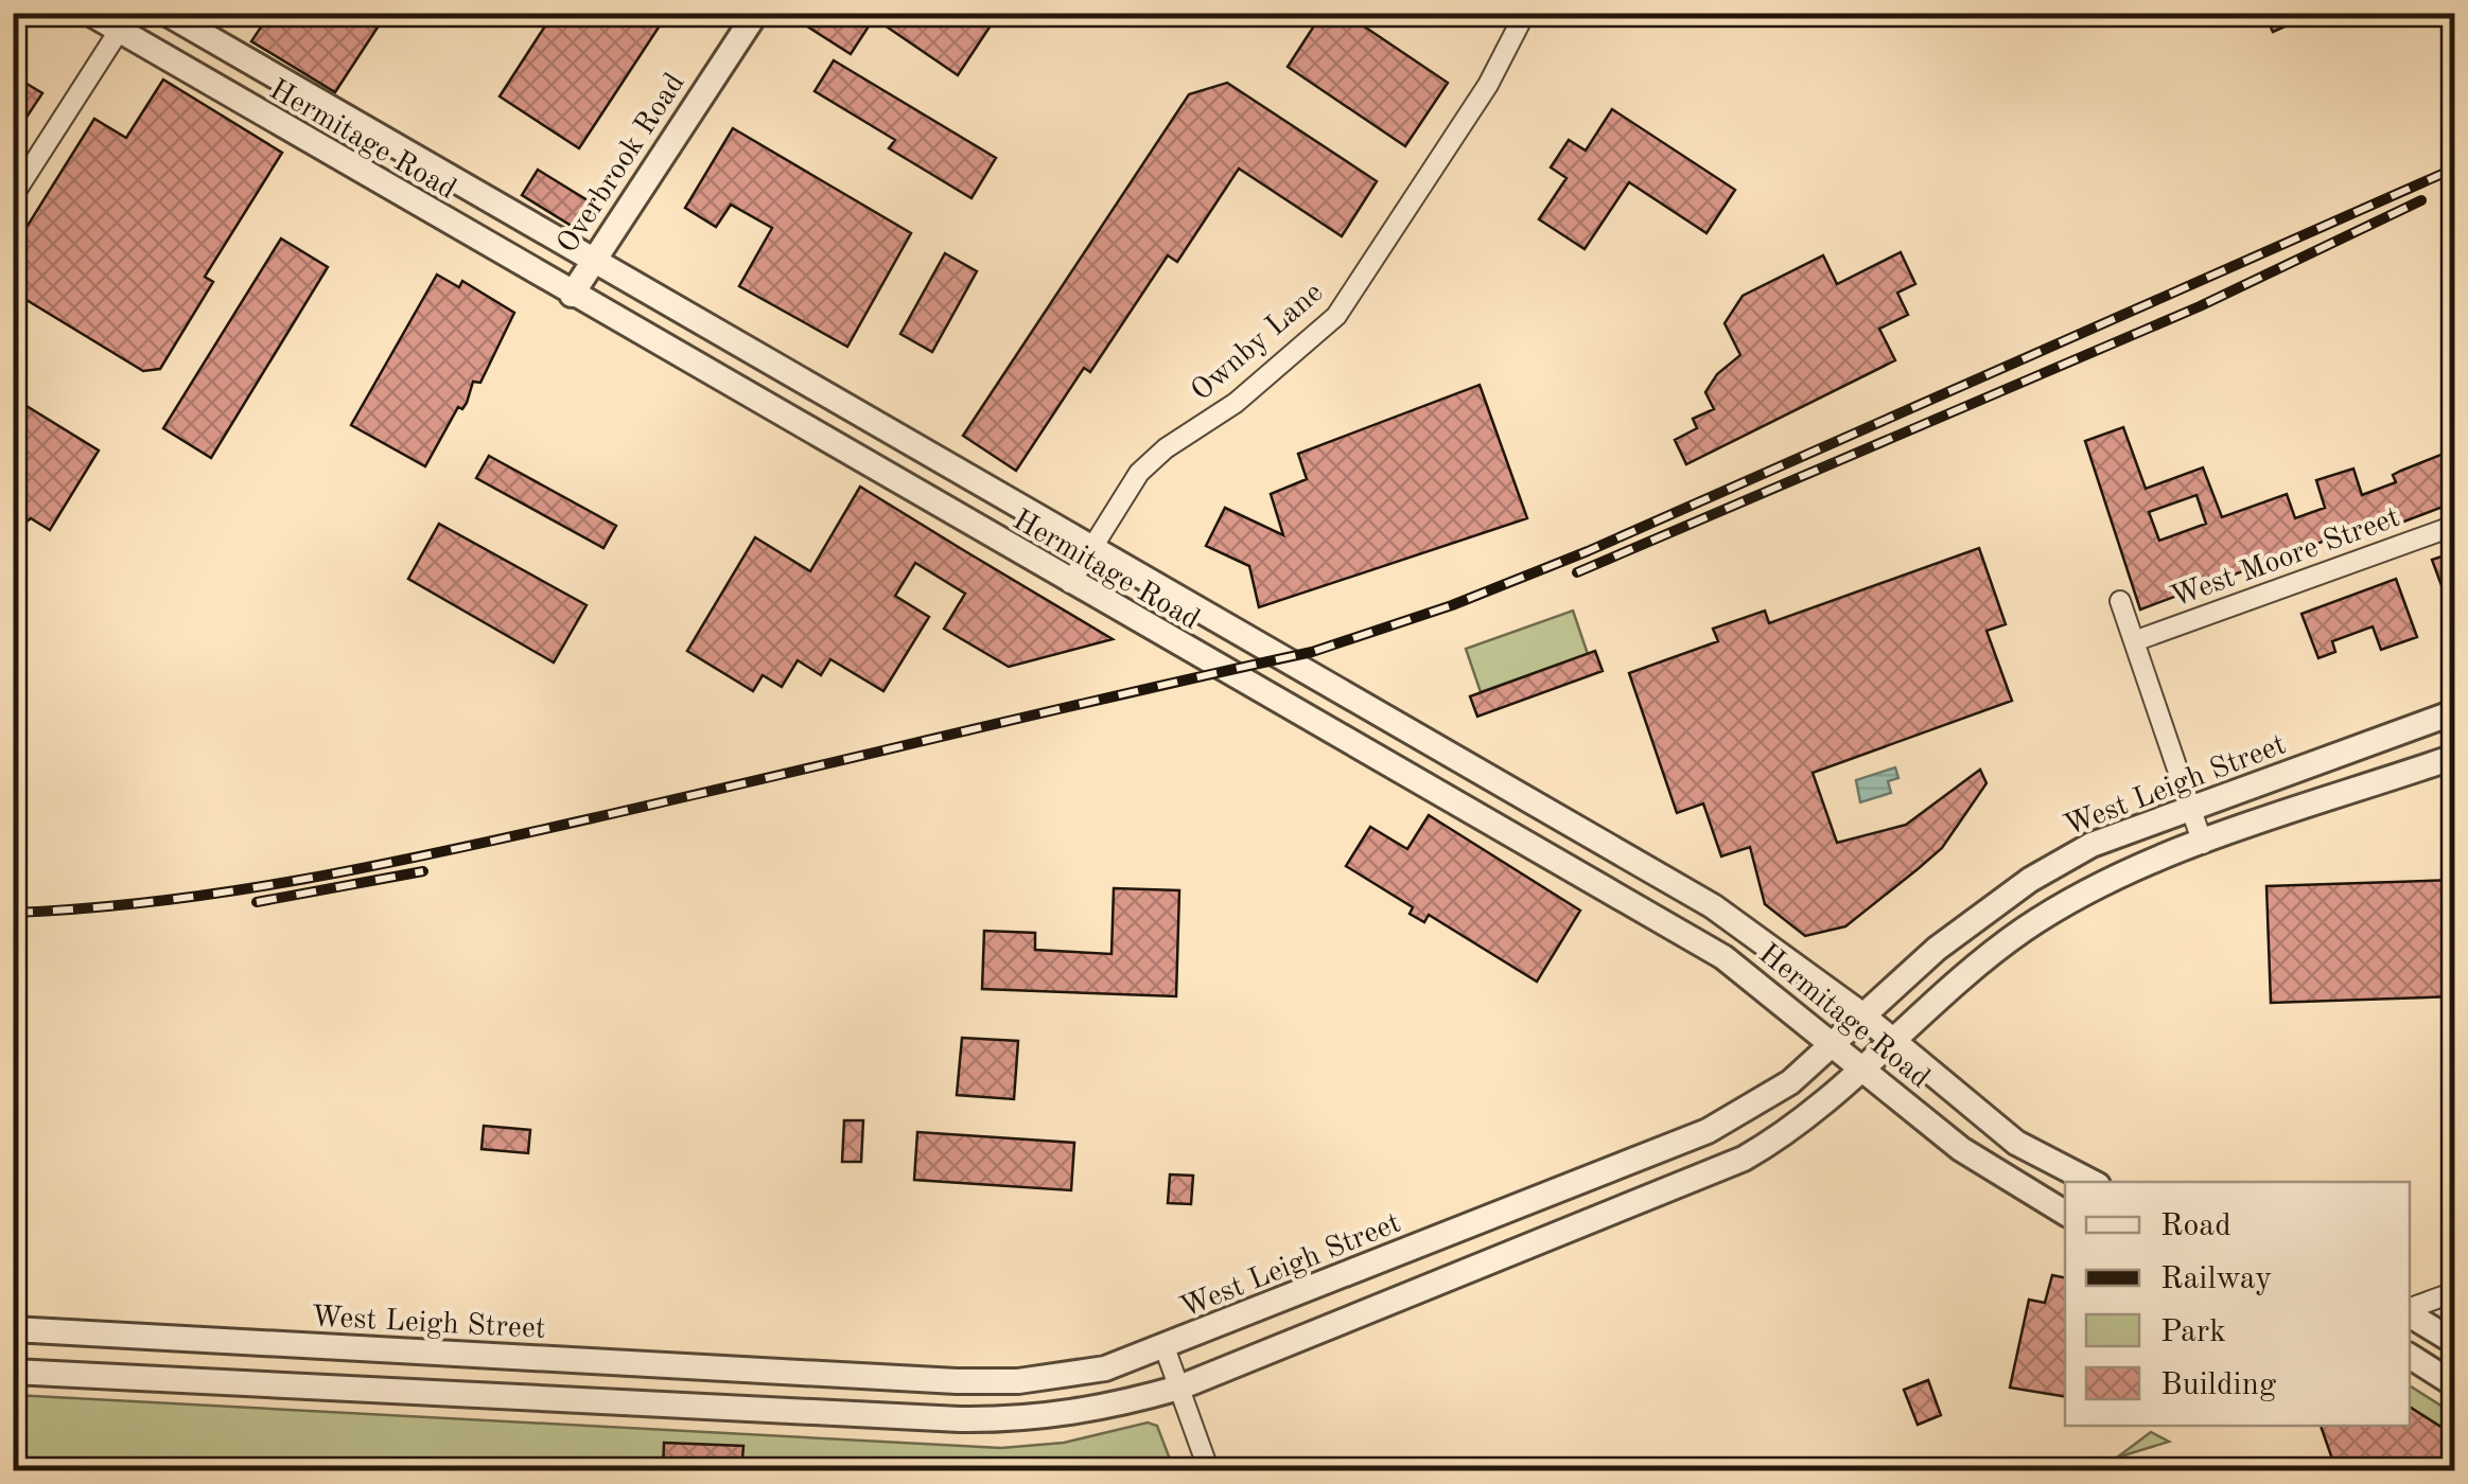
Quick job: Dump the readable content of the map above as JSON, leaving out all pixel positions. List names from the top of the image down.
{
  "streets": {
    "street": [
      "Hermitage Road",
      "Overbrook Road",
      "Ownby Lane",
      "West Moore Street",
      "West Leigh Street"
    ]
  },
  "crossings": [
    ["Hermitage Road", "Overbrook Road"],
    ["Hermitage Road", "Ownby Lane"],
    ["Hermitage Road", "West Leigh Street"]
  ],
  "legend": [
    "Road",
    "Railway",
    "Park",
    "Building"
  ]
}
